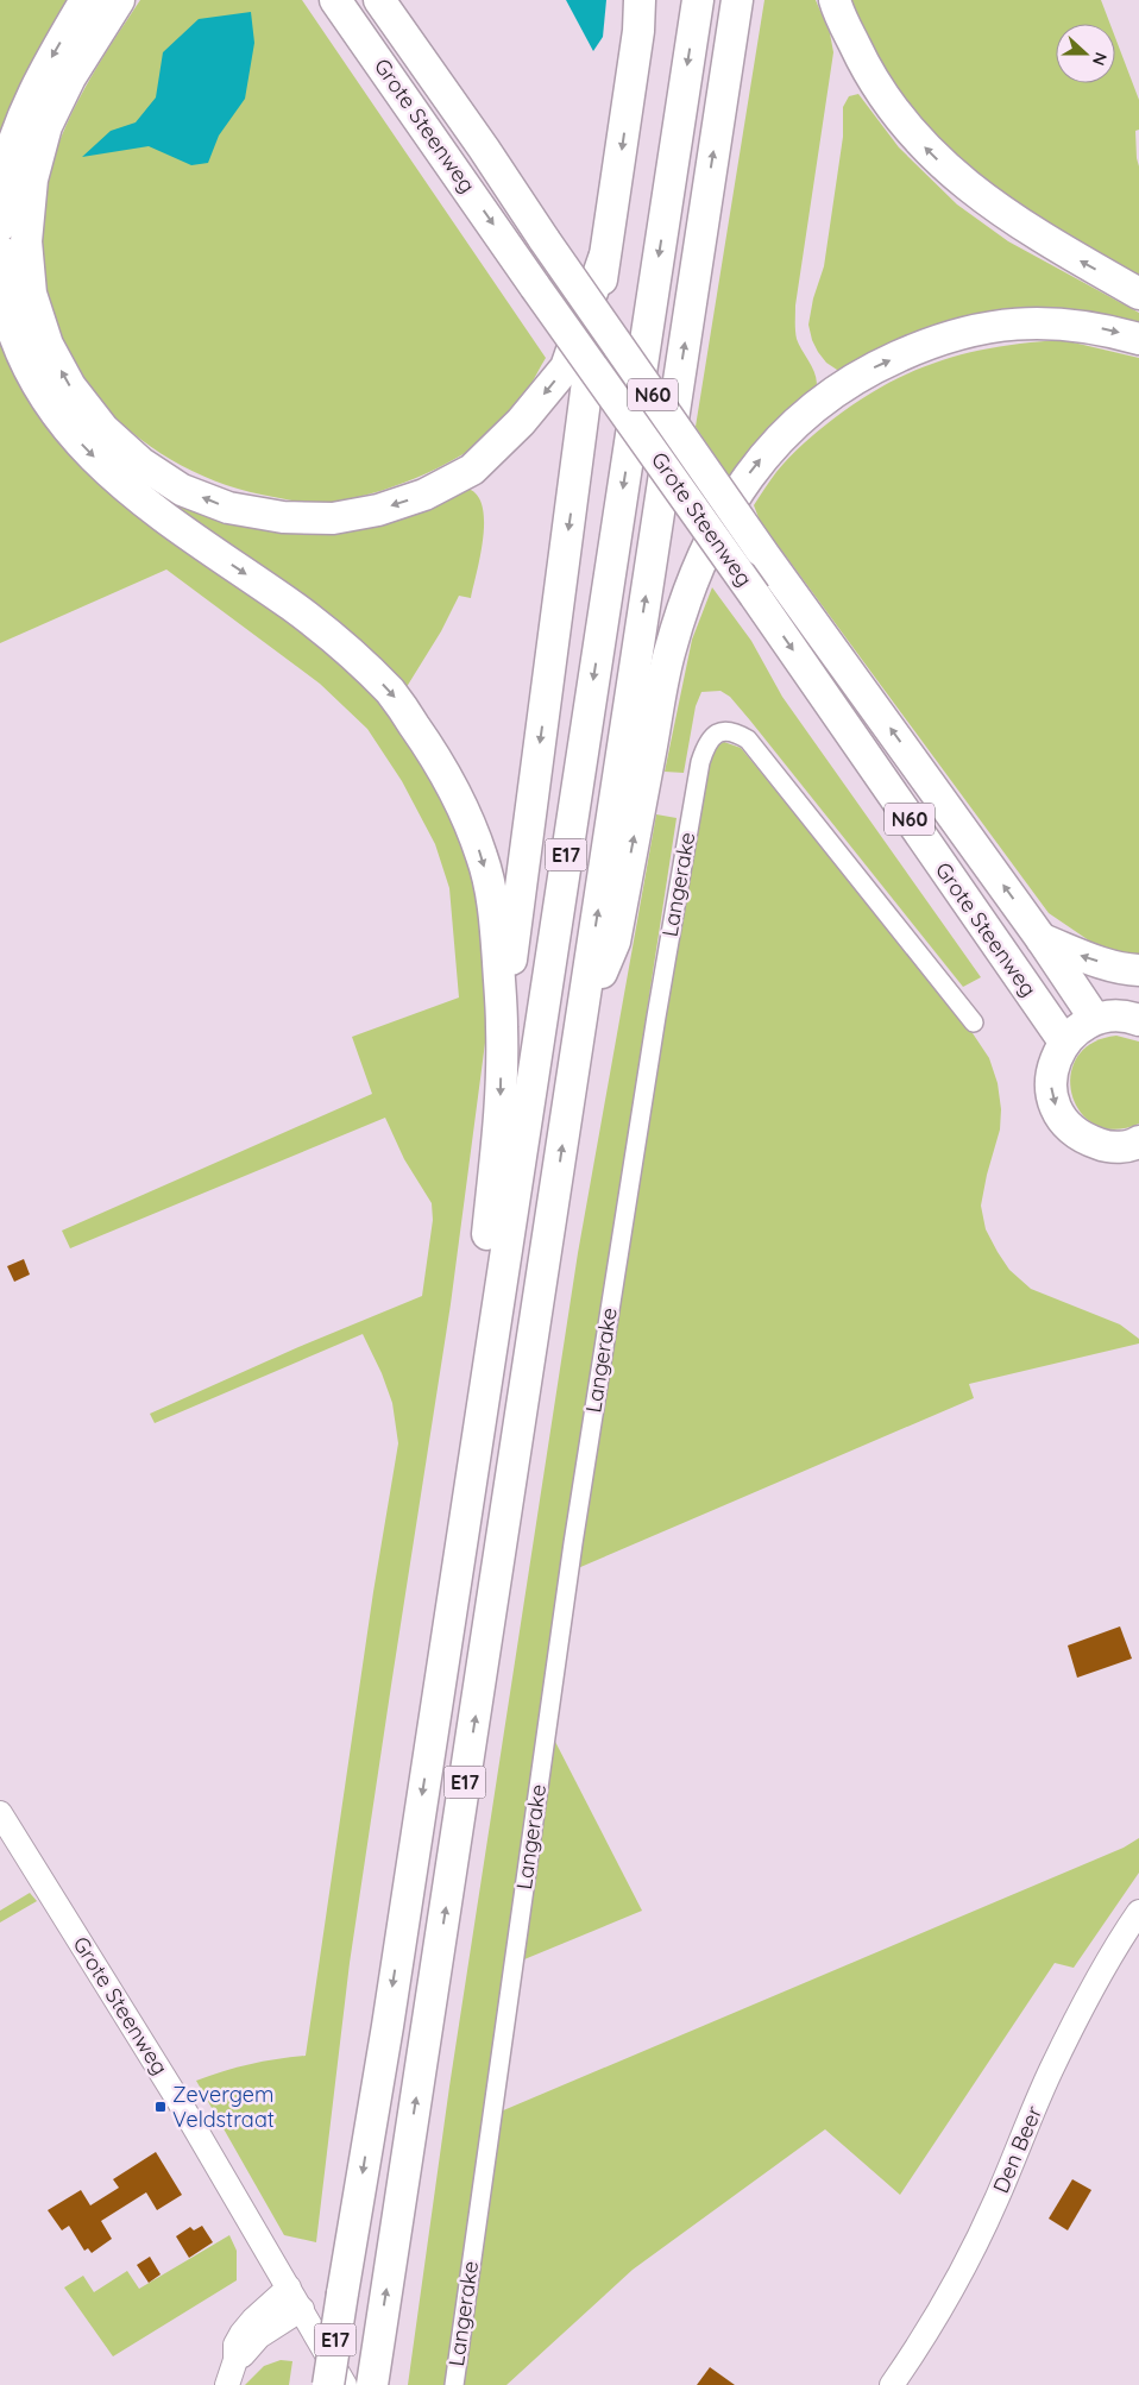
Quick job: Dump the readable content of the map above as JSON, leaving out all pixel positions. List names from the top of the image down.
{
  "streets": {
    "highway": ["Grote Steenweg", "N60", "E17"],
    "street": ["Langerake", "Den Beer"]
  },
  "places": {
    "transit": ["Zevergem Veldstraat"]
  },
  "north": "right"
}
